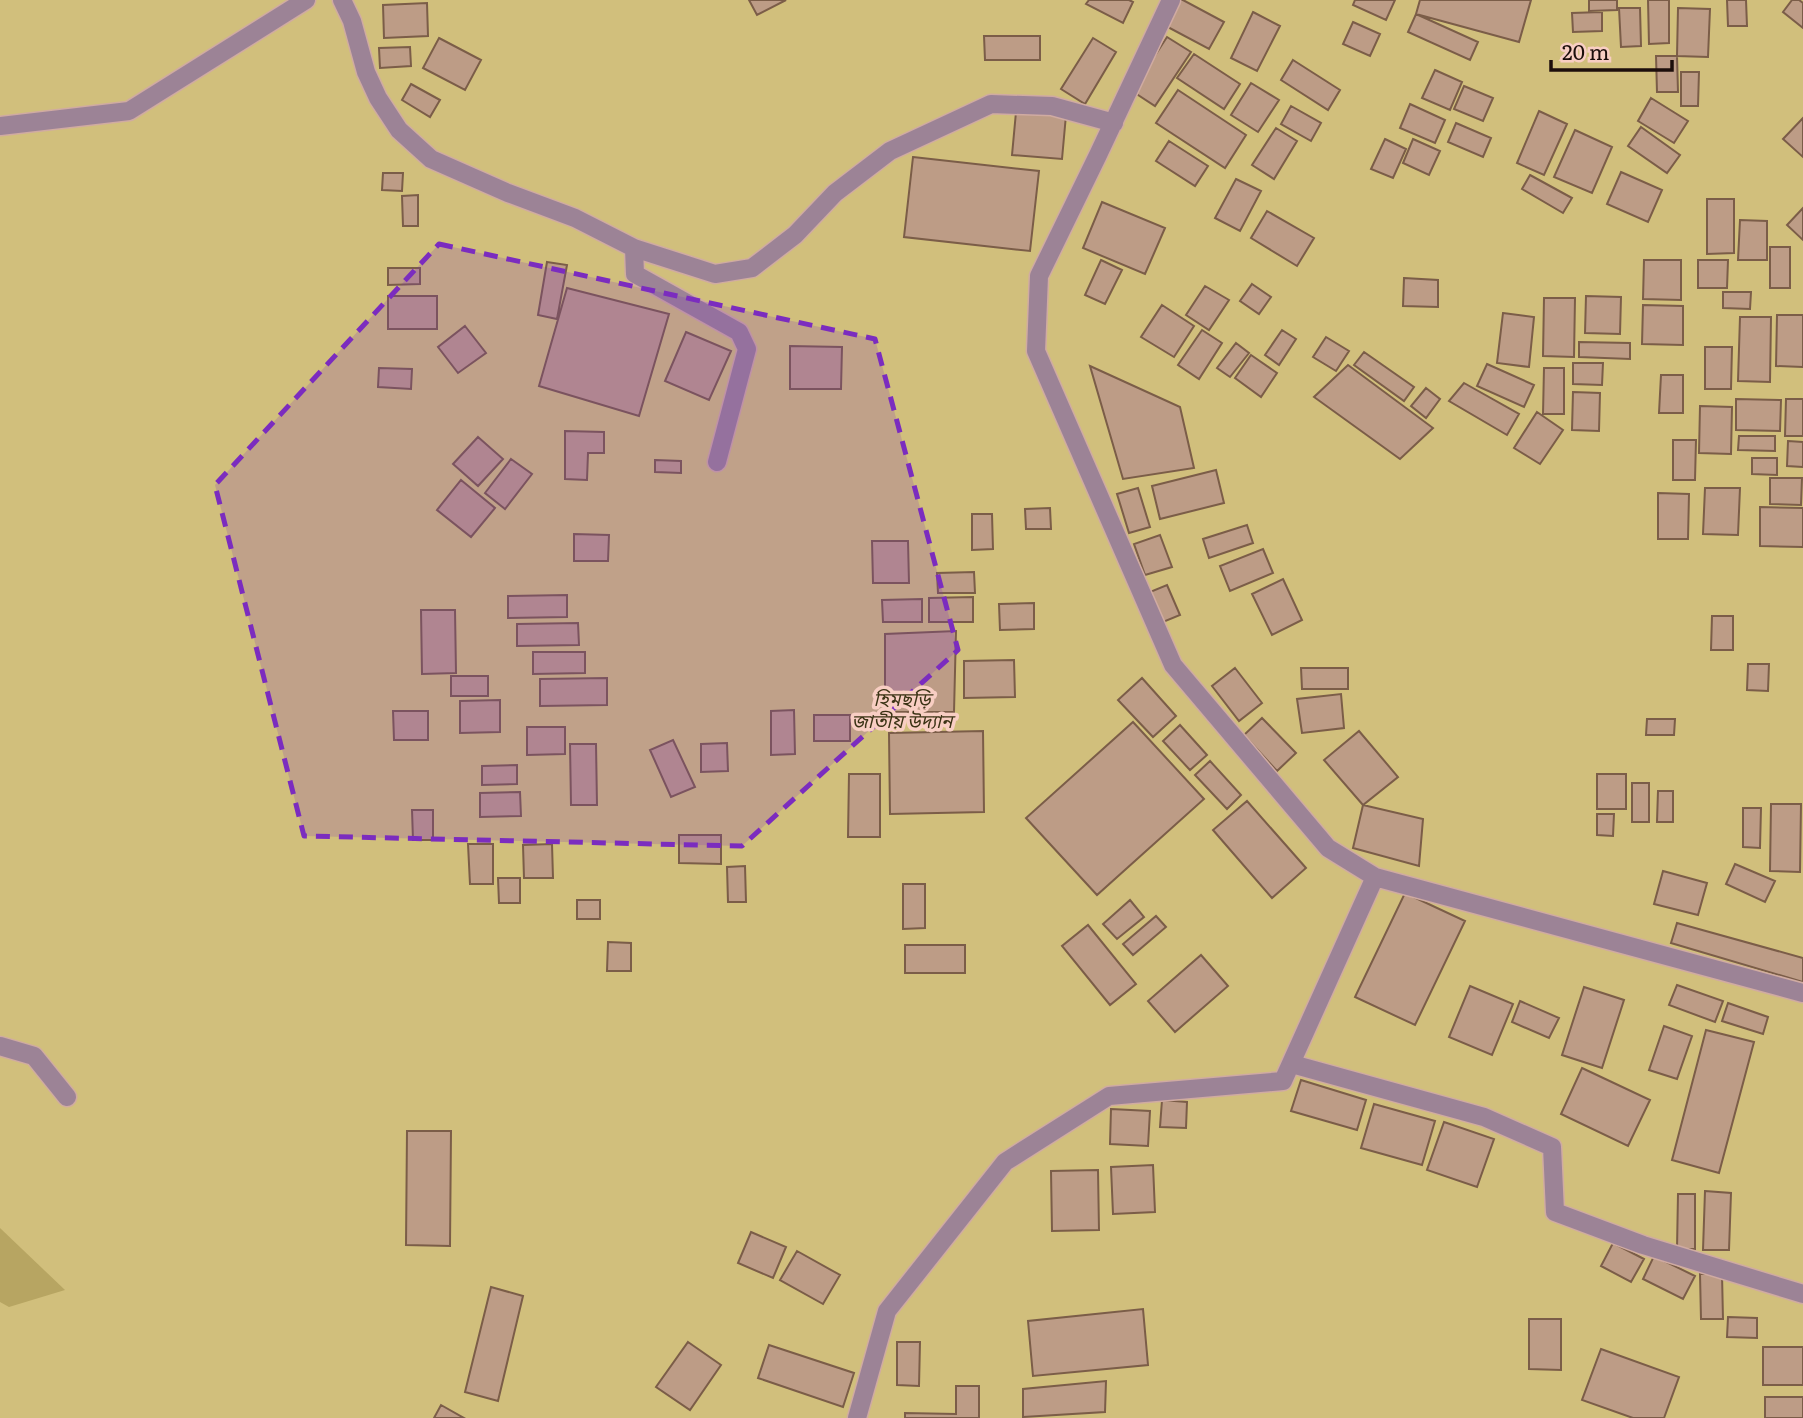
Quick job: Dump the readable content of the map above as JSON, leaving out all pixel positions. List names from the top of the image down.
{
  "parks": ["হিমছড়ি জাতীয় উদ্যান"],
  "scale_bar": "20 m"
}
